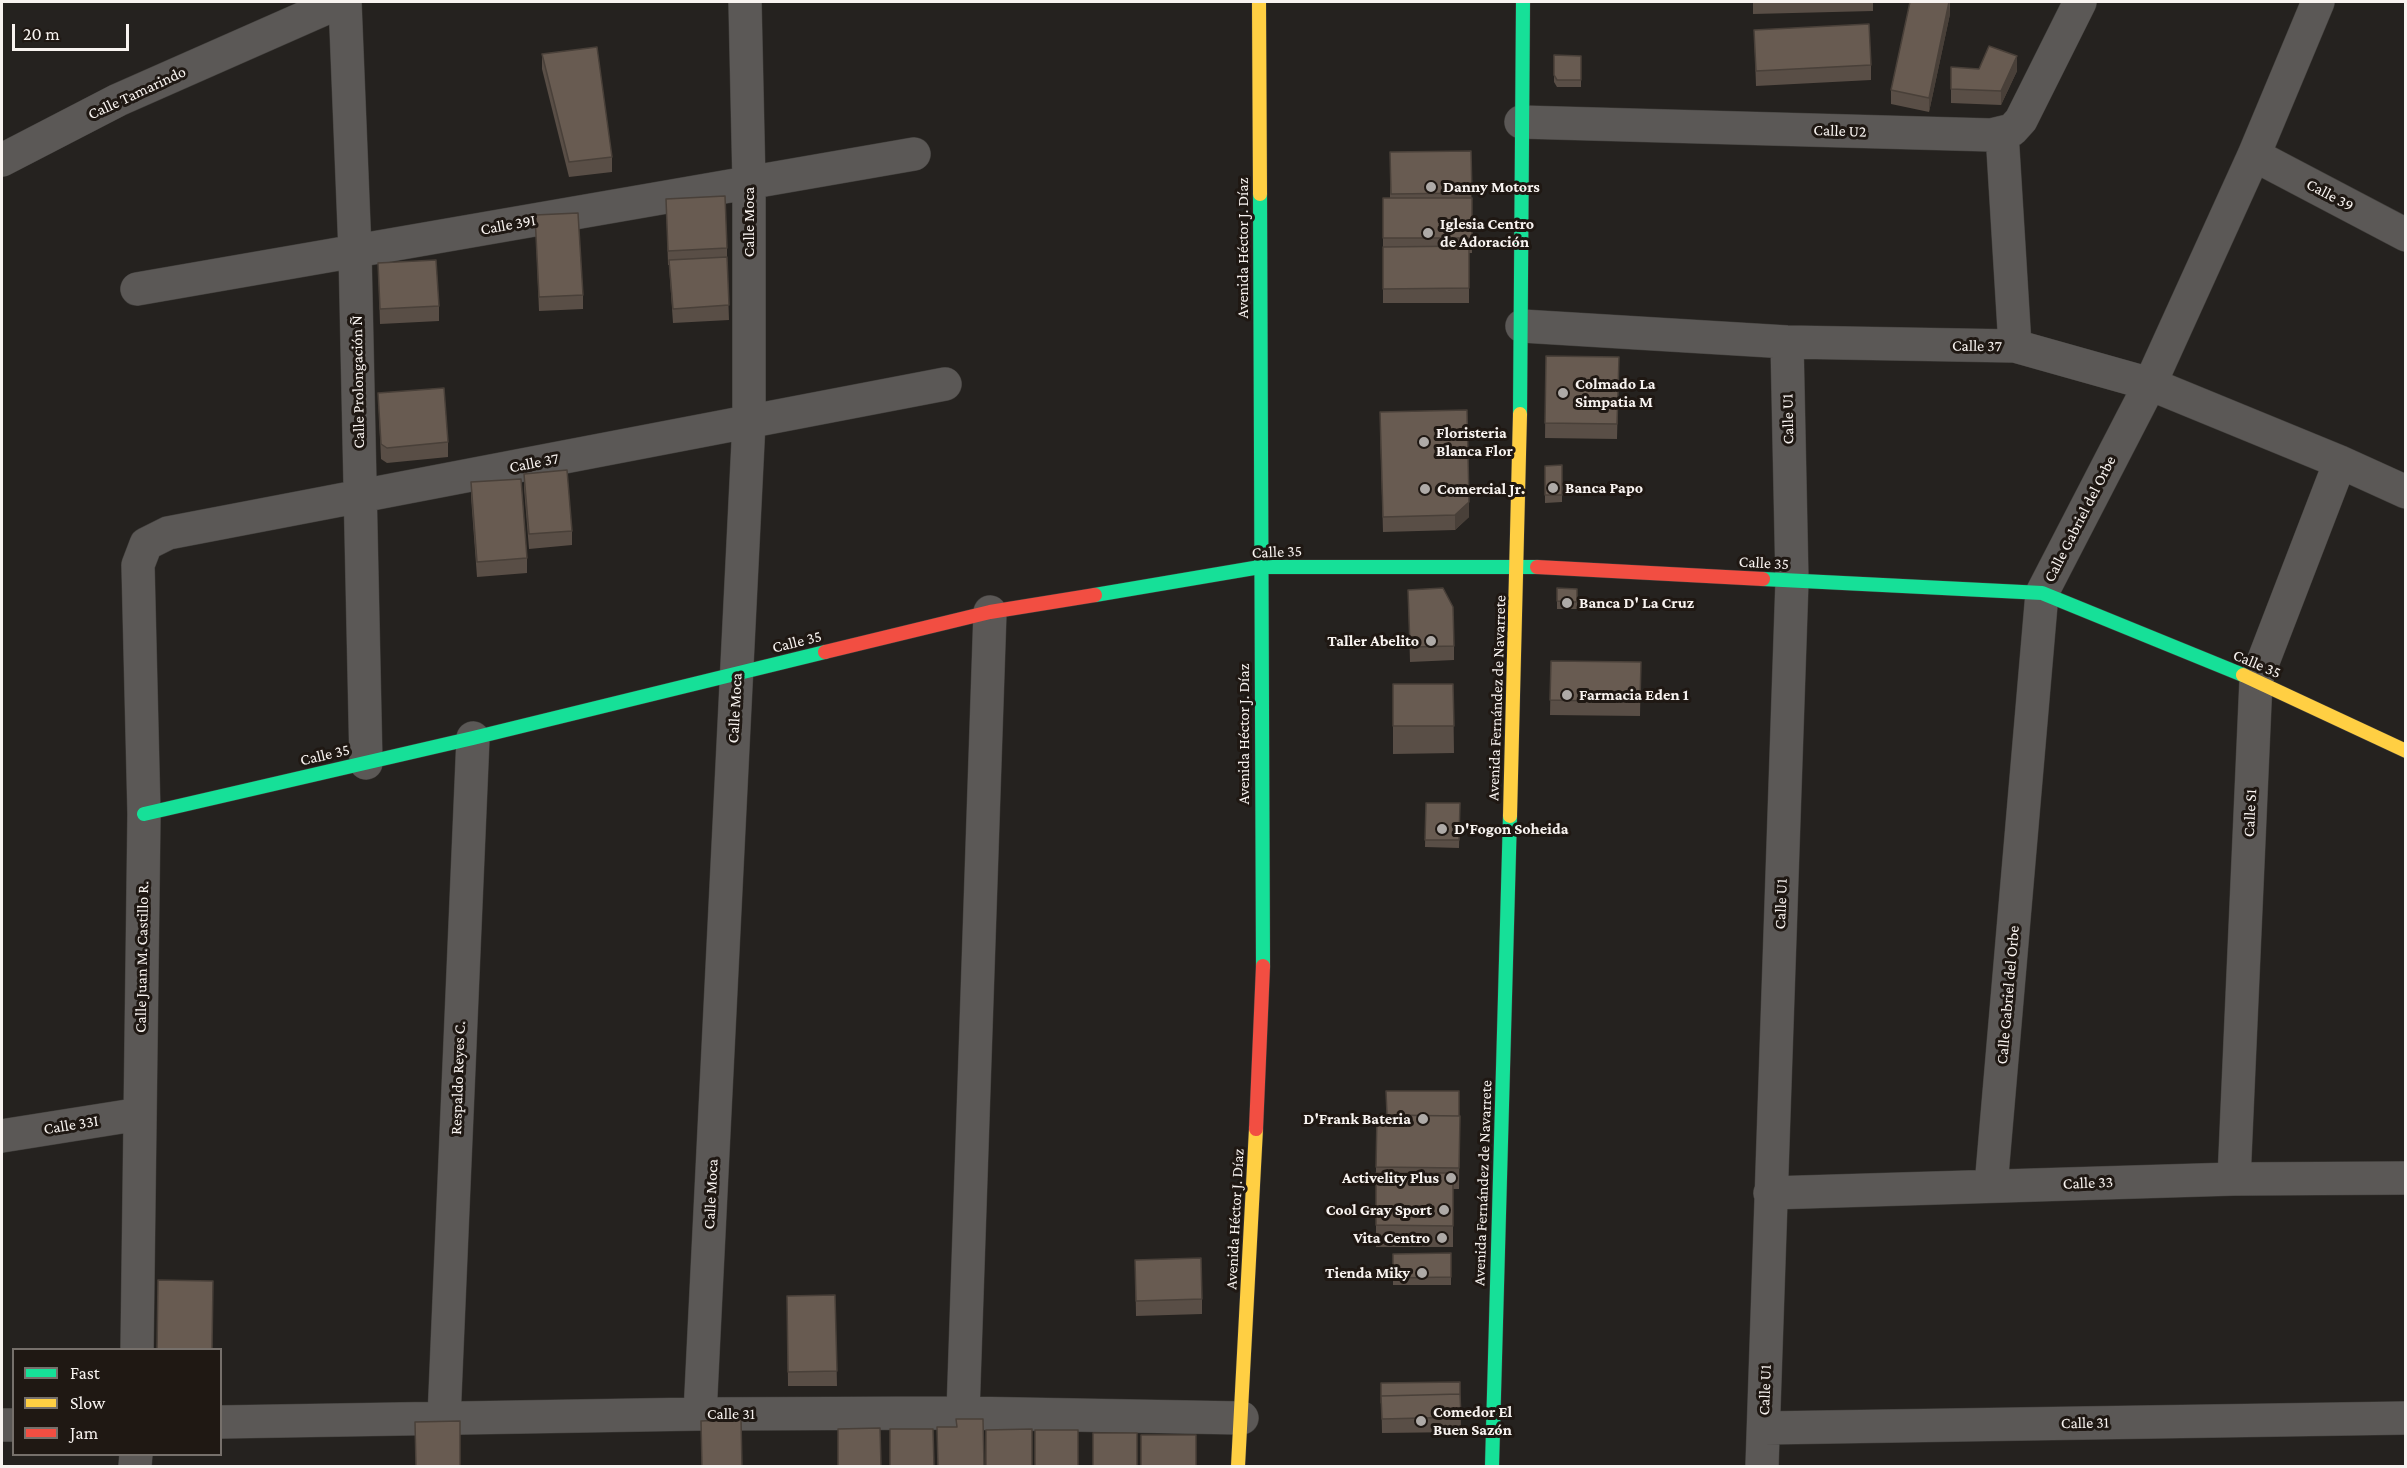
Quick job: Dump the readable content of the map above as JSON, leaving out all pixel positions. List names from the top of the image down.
{
  "streets": {
    "street": [
      "Calle Tamarindo",
      "Calle U2",
      "Calle 39",
      "Calle Moca",
      "Calle 39I",
      "Avenida Héctor J. Díaz",
      "Calle 37",
      "Calle Prolongación Ñ",
      "Calle U1",
      "Calle Gabriel del Orbe",
      "Calle 35",
      "Avenida Fernández de Navarrete",
      "Calle S1",
      "Calle Juan M. Castillo R.",
      "Respaldo Reyes C.",
      "Calle 33I",
      "Calle 33",
      "Calle 31"
    ]
  },
  "crossings": [
    ["Calle U2", "Avenida Fernández de Navarrete"],
    ["Calle 39", "Calle Gabriel del Orbe"],
    ["Calle Moca", "Calle 39I"],
    ["Calle Moca", "Calle 37"],
    ["Calle Moca", "Calle 35"],
    ["Calle Moca", "Calle 31"],
    ["Calle 39I", "Calle Prolongación Ñ"],
    ["Avenida Héctor J. Díaz", "Calle 35"],
    ["Avenida Héctor J. Díaz", "Calle 31"],
    ["Calle 37", "Calle Prolongación Ñ"],
    ["Calle 37", "Calle U1"],
    ["Calle 37", "Calle Gabriel del Orbe"],
    ["Calle 37", "Avenida Fernández de Navarrete"],
    ["Calle 37", "Calle S1"],
    ["Calle 37", "Calle Juan M. Castillo R."],
    ["Calle Prolongación Ñ", "Calle 35"],
    ["Calle U1", "Calle 35"],
    ["Calle U1", "Calle 33"],
    ["Calle U1", "Calle 31"],
    ["Calle Gabriel del Orbe", "Calle 35"],
    ["Calle Gabriel del Orbe", "Calle 33"],
    ["Calle 35", "Avenida Fernández de Navarrete"],
    ["Calle 35", "Calle S1"],
    ["Calle 35", "Calle Juan M. Castillo R."],
    ["Calle 35", "Respaldo Reyes C."],
    ["Calle S1", "Calle 33"],
    ["Calle Juan M. Castillo R.", "Calle 33I"],
    ["Respaldo Reyes C.", "Calle 31"]
  ],
  "places": [
    "Danny Motors",
    "Iglesia Centro de Adoración",
    "Colmado La Simpatia M",
    "Floristeria Blanca Flor",
    "Banca Papo",
    "Comercial Jr.",
    "Banca D' La Cruz",
    "Taller Abelito",
    "Farmacia Eden 1",
    "D'Fogon Soheida",
    "D'Frank Bateria",
    "Activelity Plus",
    "Cool Gray Sport",
    "Vita Centro",
    "Tienda Miky",
    "Comedor El Buen Sazón"
  ],
  "legend": ["Fast", "Slow", "Jam"],
  "scale_bar": "20 m"
}
